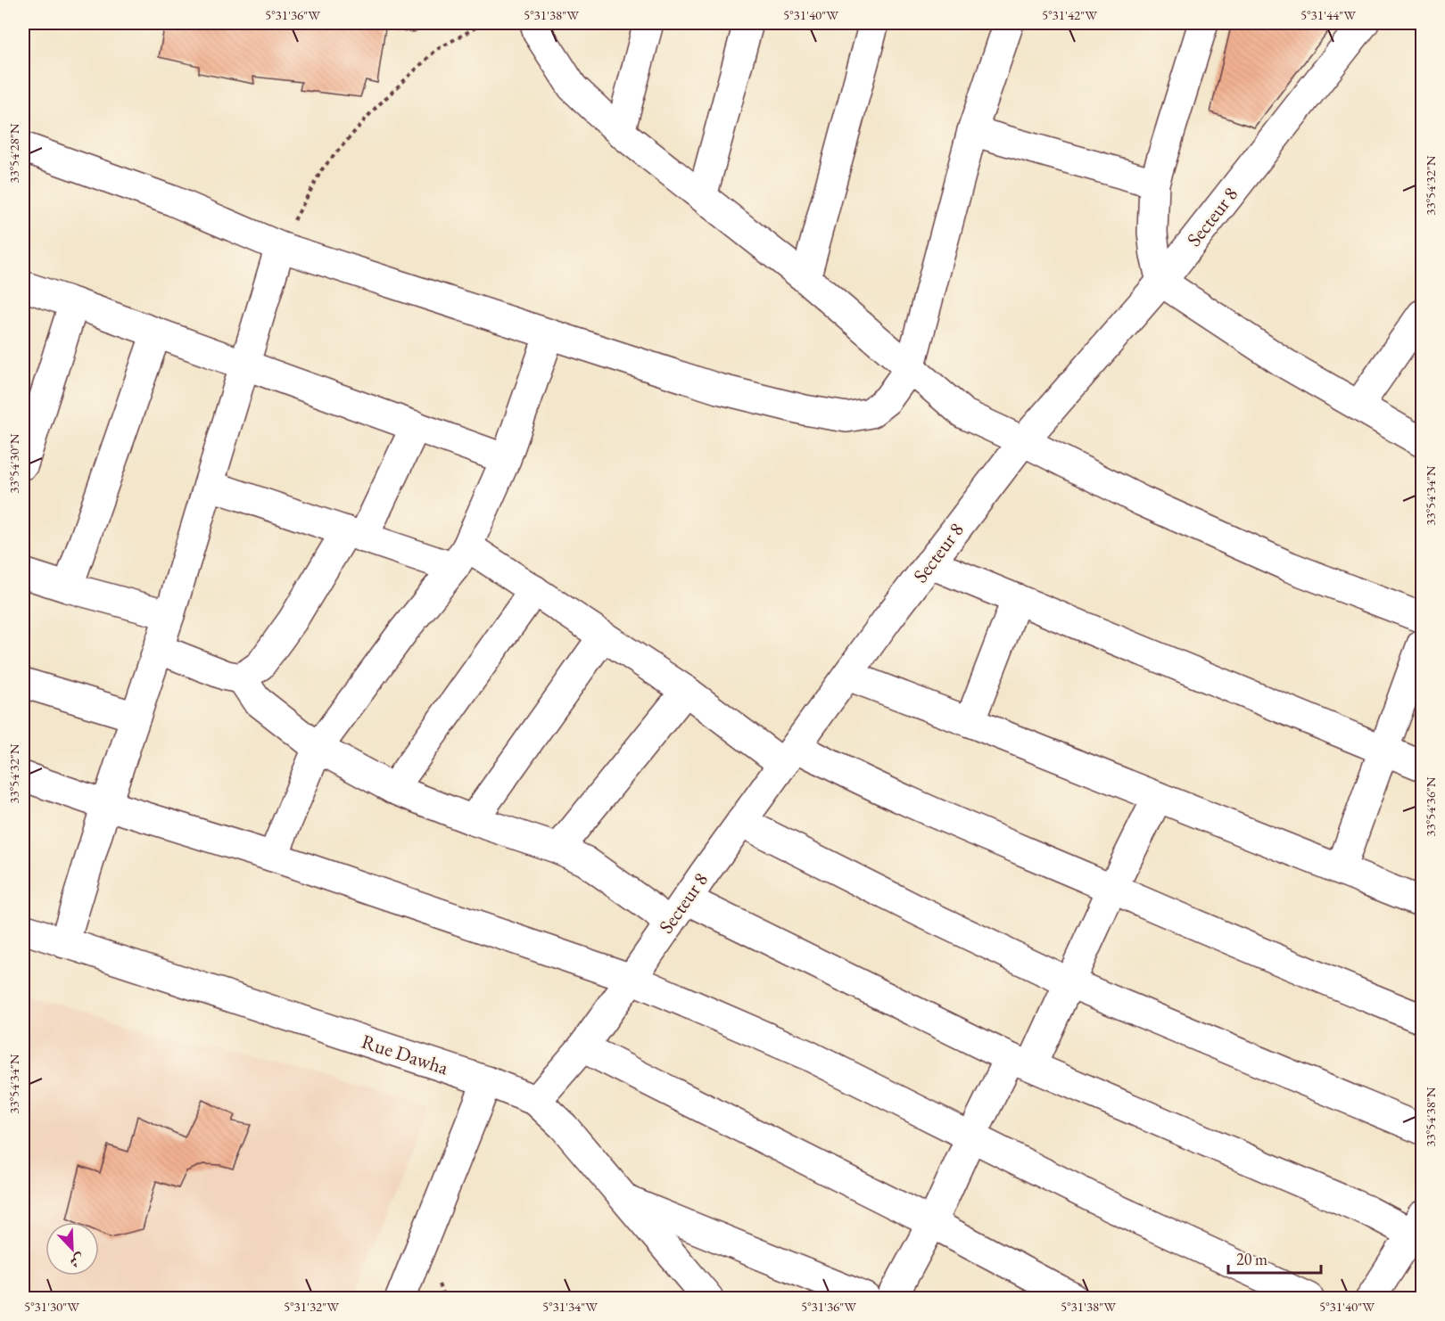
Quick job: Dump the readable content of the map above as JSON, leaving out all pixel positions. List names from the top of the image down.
{
  "streets": {
    "street": ["Secteur 8", "Rue Dawha"]
  },
  "crossings": [
    ["Secteur 8", "Rue Dawha"]
  ],
  "scale_bar": "20 m",
  "north": "bottom right",
  "coordinates": [
    "5°31'36\"W",
    "5°31'38\"W",
    "5°31'40\"W",
    "5°31'42\"W",
    "5°31'44\"W",
    "33°54'28\"N",
    "33°54'32\"N",
    "33°54'30\"N",
    "33°54'34\"N",
    "33°54'36\"N",
    "33°54'38\"N",
    "5°31'30\"W",
    "5°31'32\"W",
    "5°31'34\"W"
  ]
}
